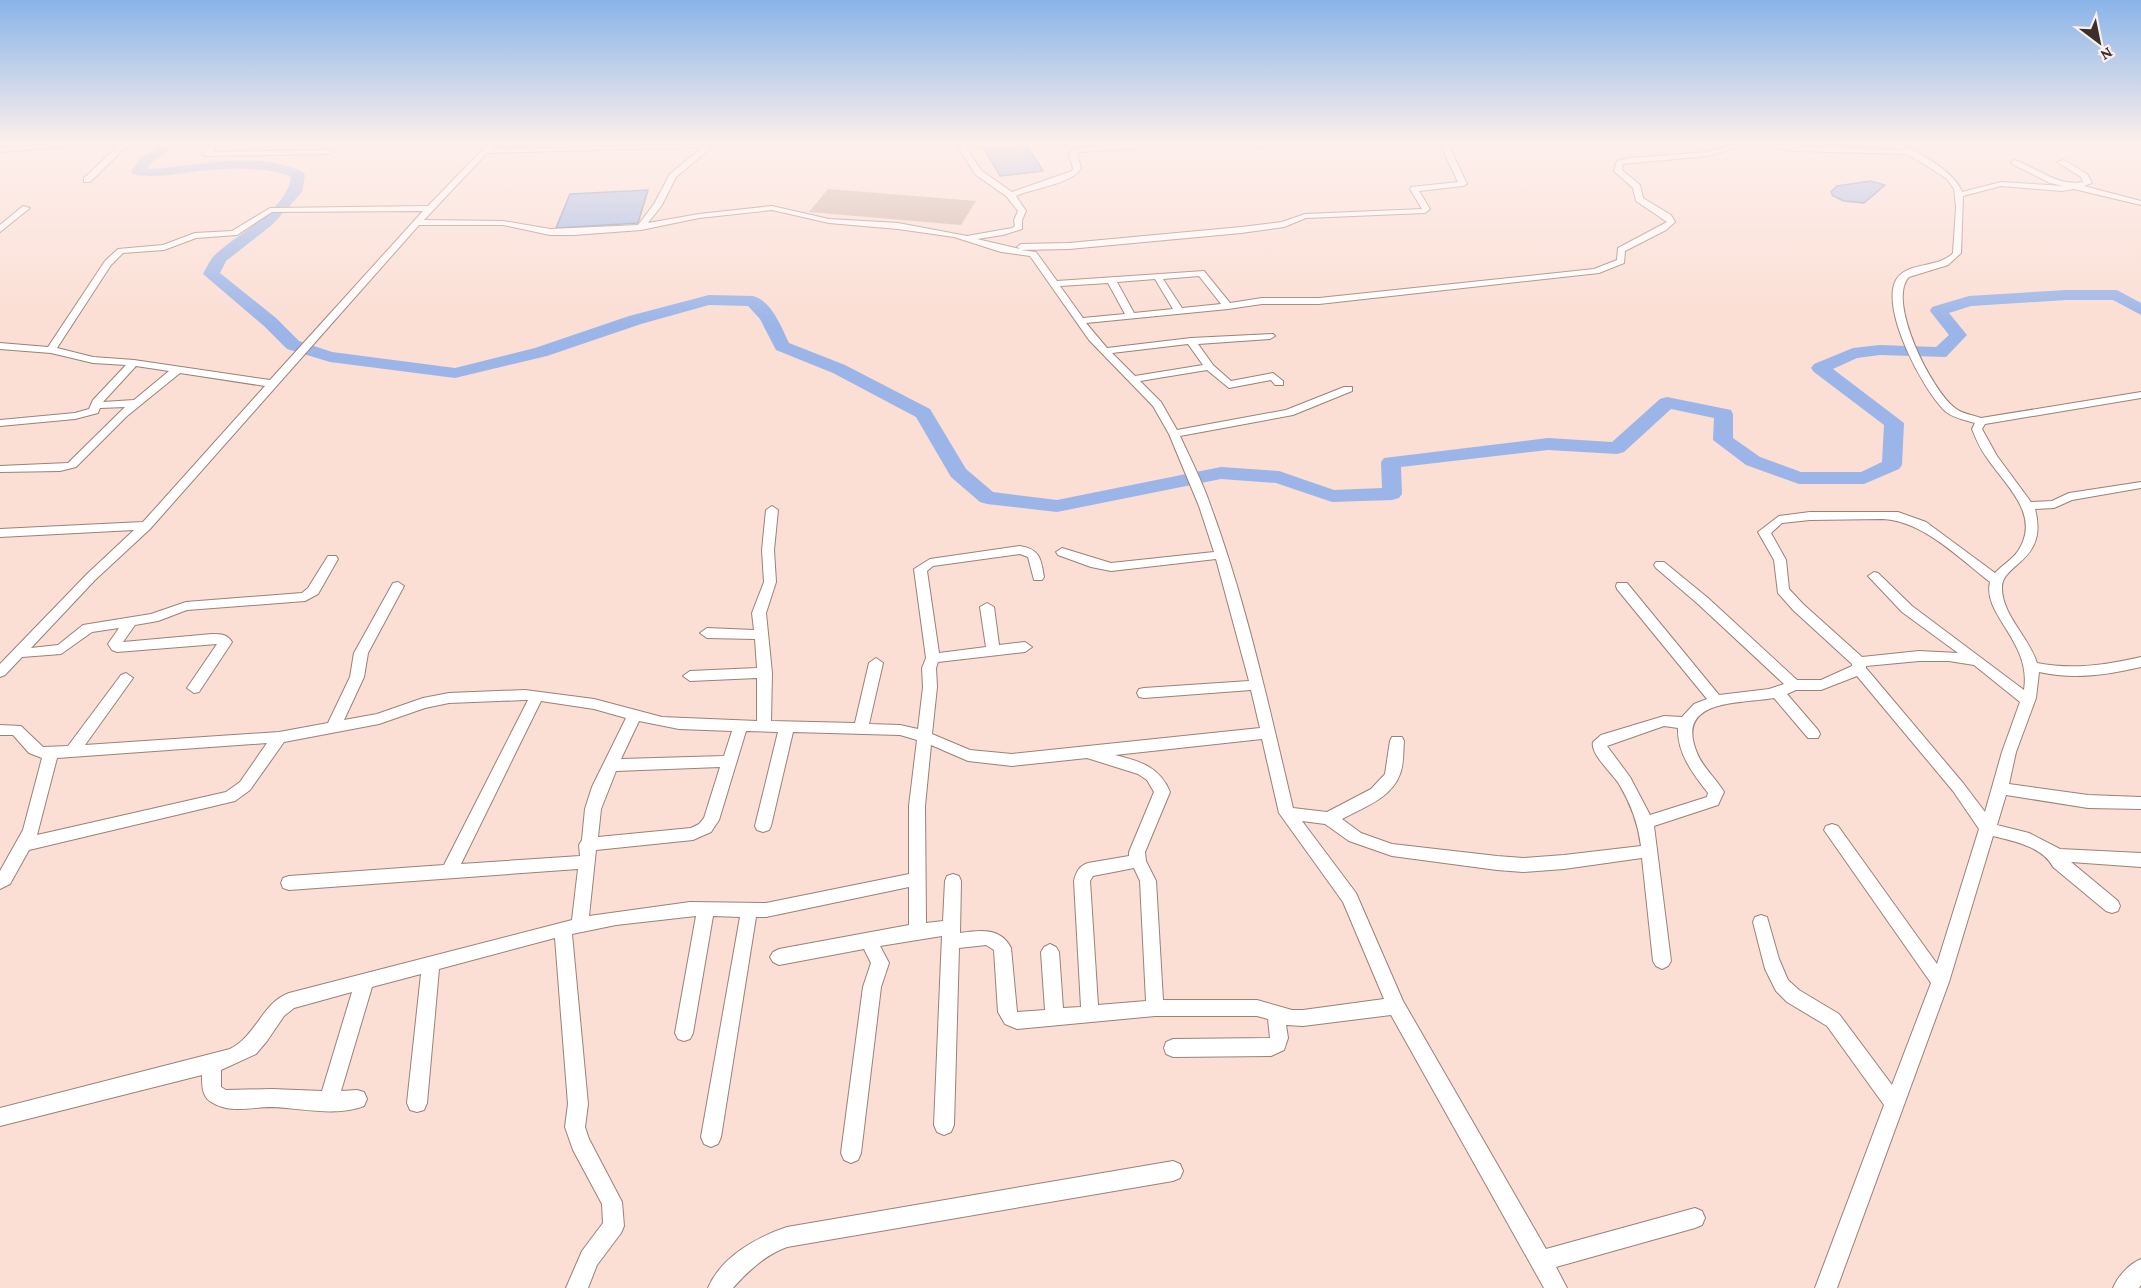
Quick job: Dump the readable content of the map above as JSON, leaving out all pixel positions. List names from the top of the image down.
{
  "north": "bottom right"
}
